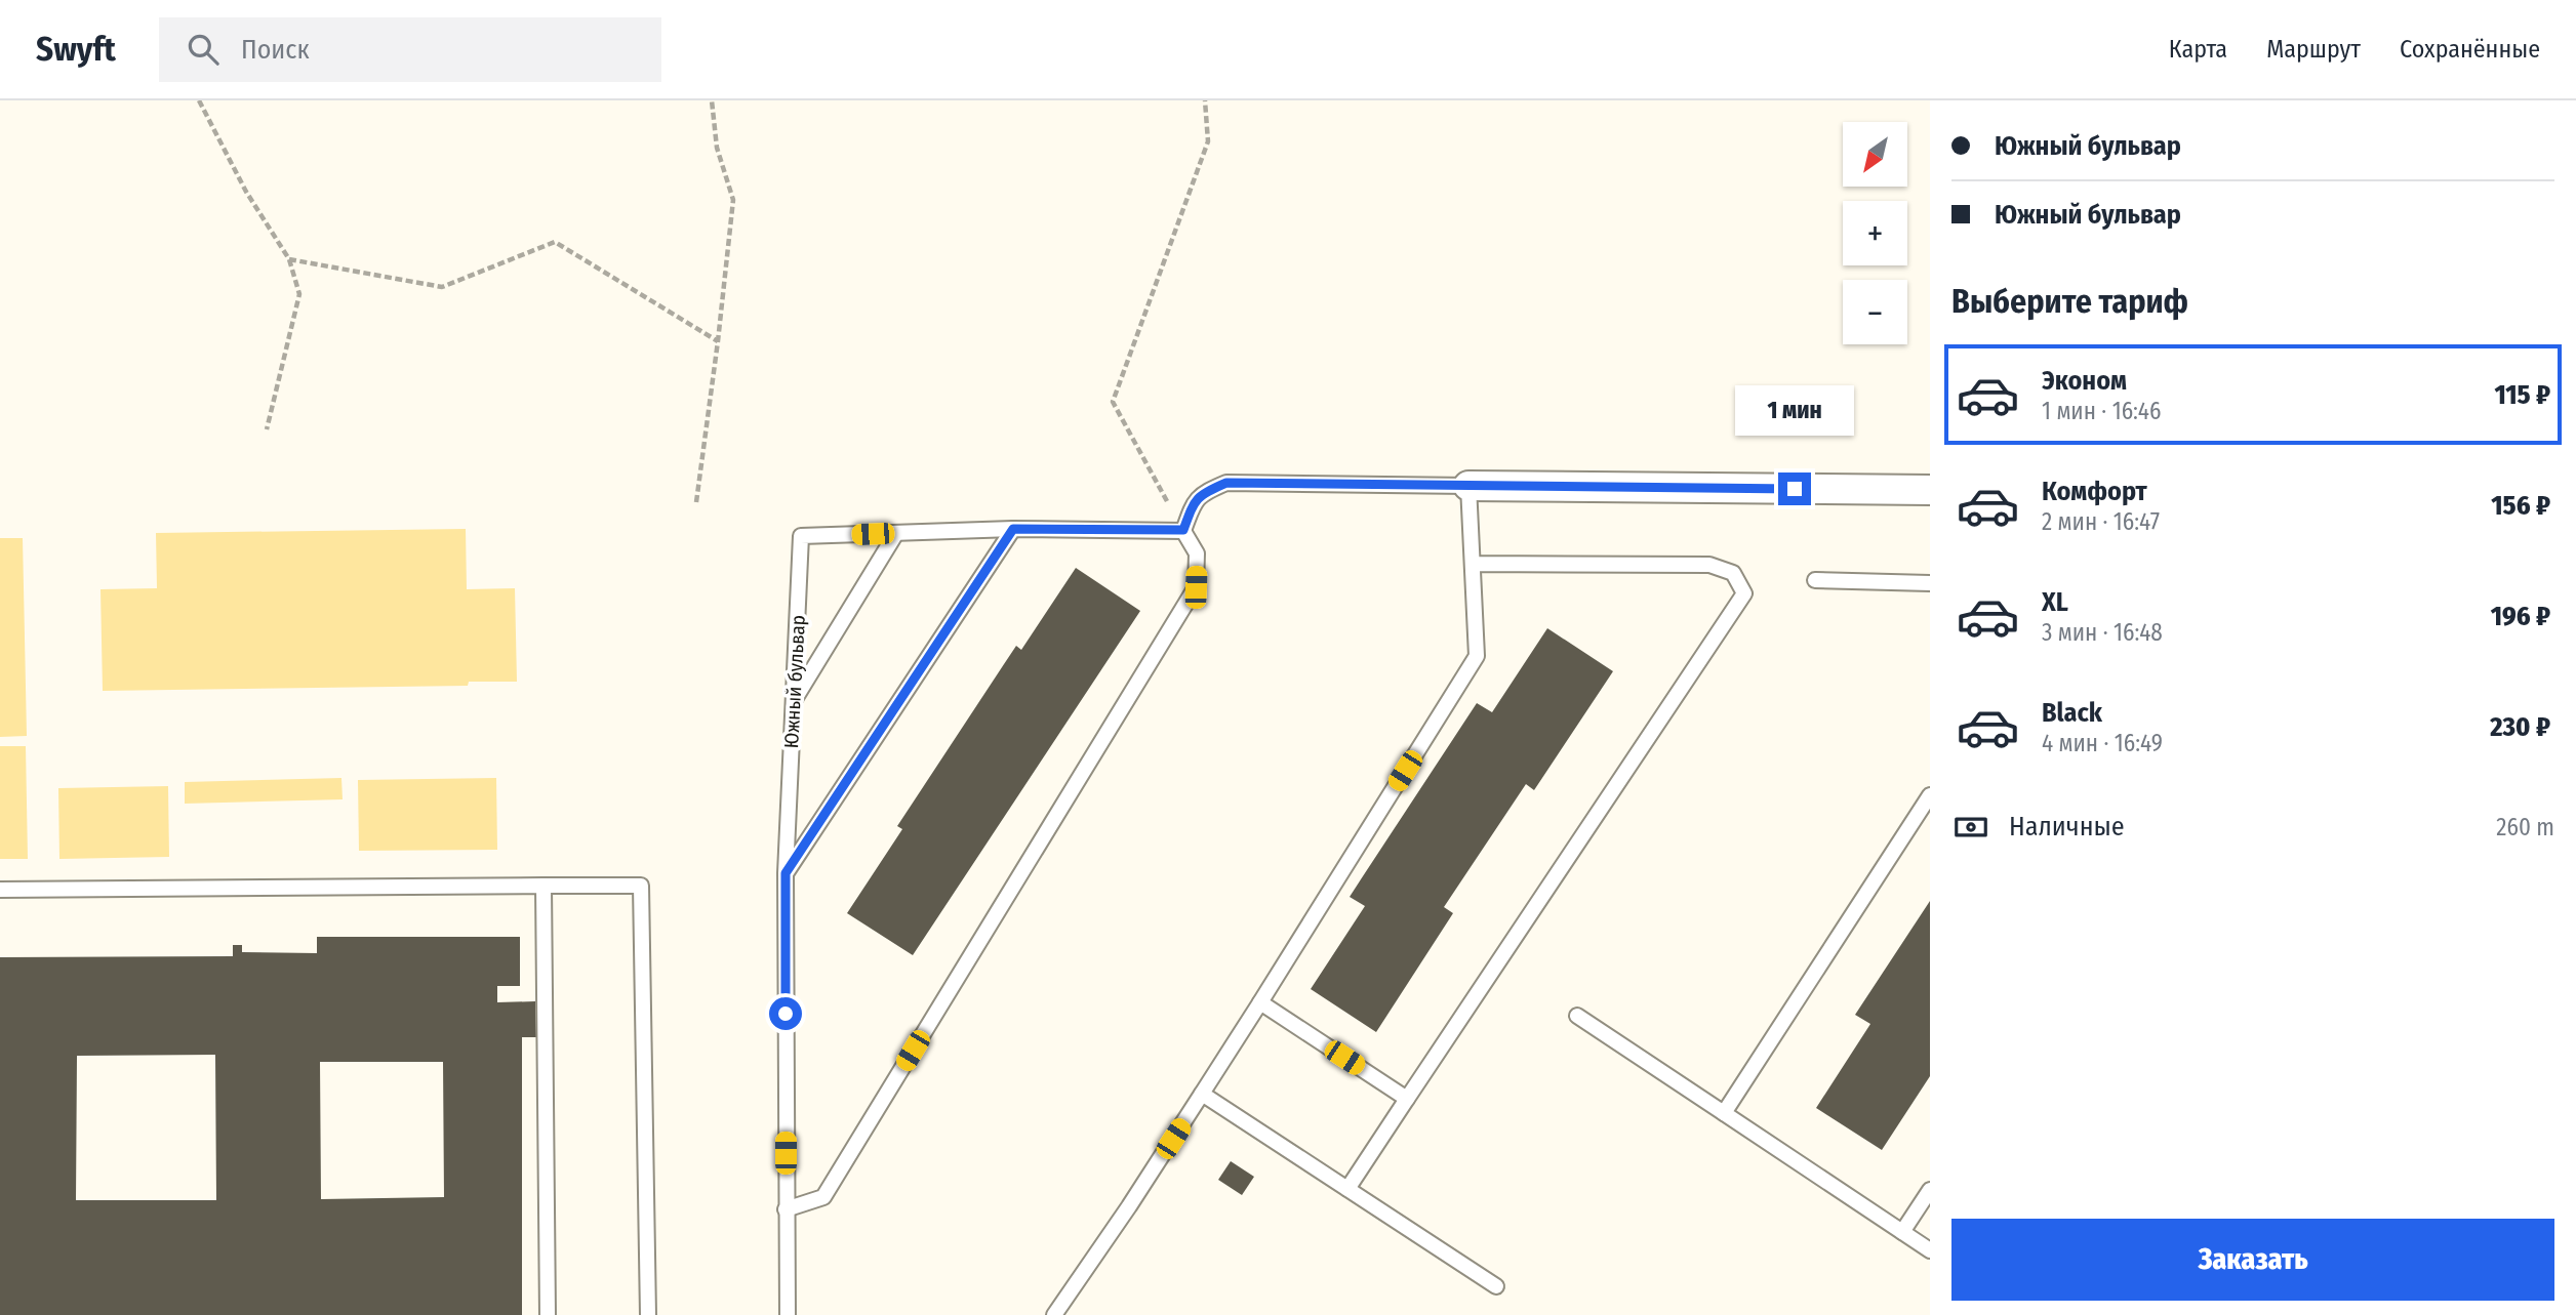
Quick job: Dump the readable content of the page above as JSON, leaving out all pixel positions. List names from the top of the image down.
{
  "streets": {
    "lane": ["Южный бульвар"]
  },
  "north": "bottom left",
  "page": {
    "header": "Swyft",
    "search": "Поиск",
    "nav": ["Карта", "Маршрут", "Сохранённые"],
    "banner": ["Южный бульвар", "Южный бульвар"],
    "map_buttons": ["+", "−"],
    "heading": "Выберите тариф",
    "list": [
      {
        "name": "Эконом",
        "note": "1 мин · 16:46",
        "value": "115 ₽"
      },
      {
        "name": "Комфорт",
        "note": "2 мин · 16:47",
        "value": "156 ₽"
      },
      {
        "name": "XL",
        "note": "3 мин · 16:48",
        "value": "196 ₽"
      },
      {
        "name": "Black",
        "note": "4 мин · 16:49",
        "value": "230 ₽"
      }
    ],
    "bubble": "1 мин",
    "pay": ["Наличные", "260 m"],
    "buttons": "Заказать"
  }
}
